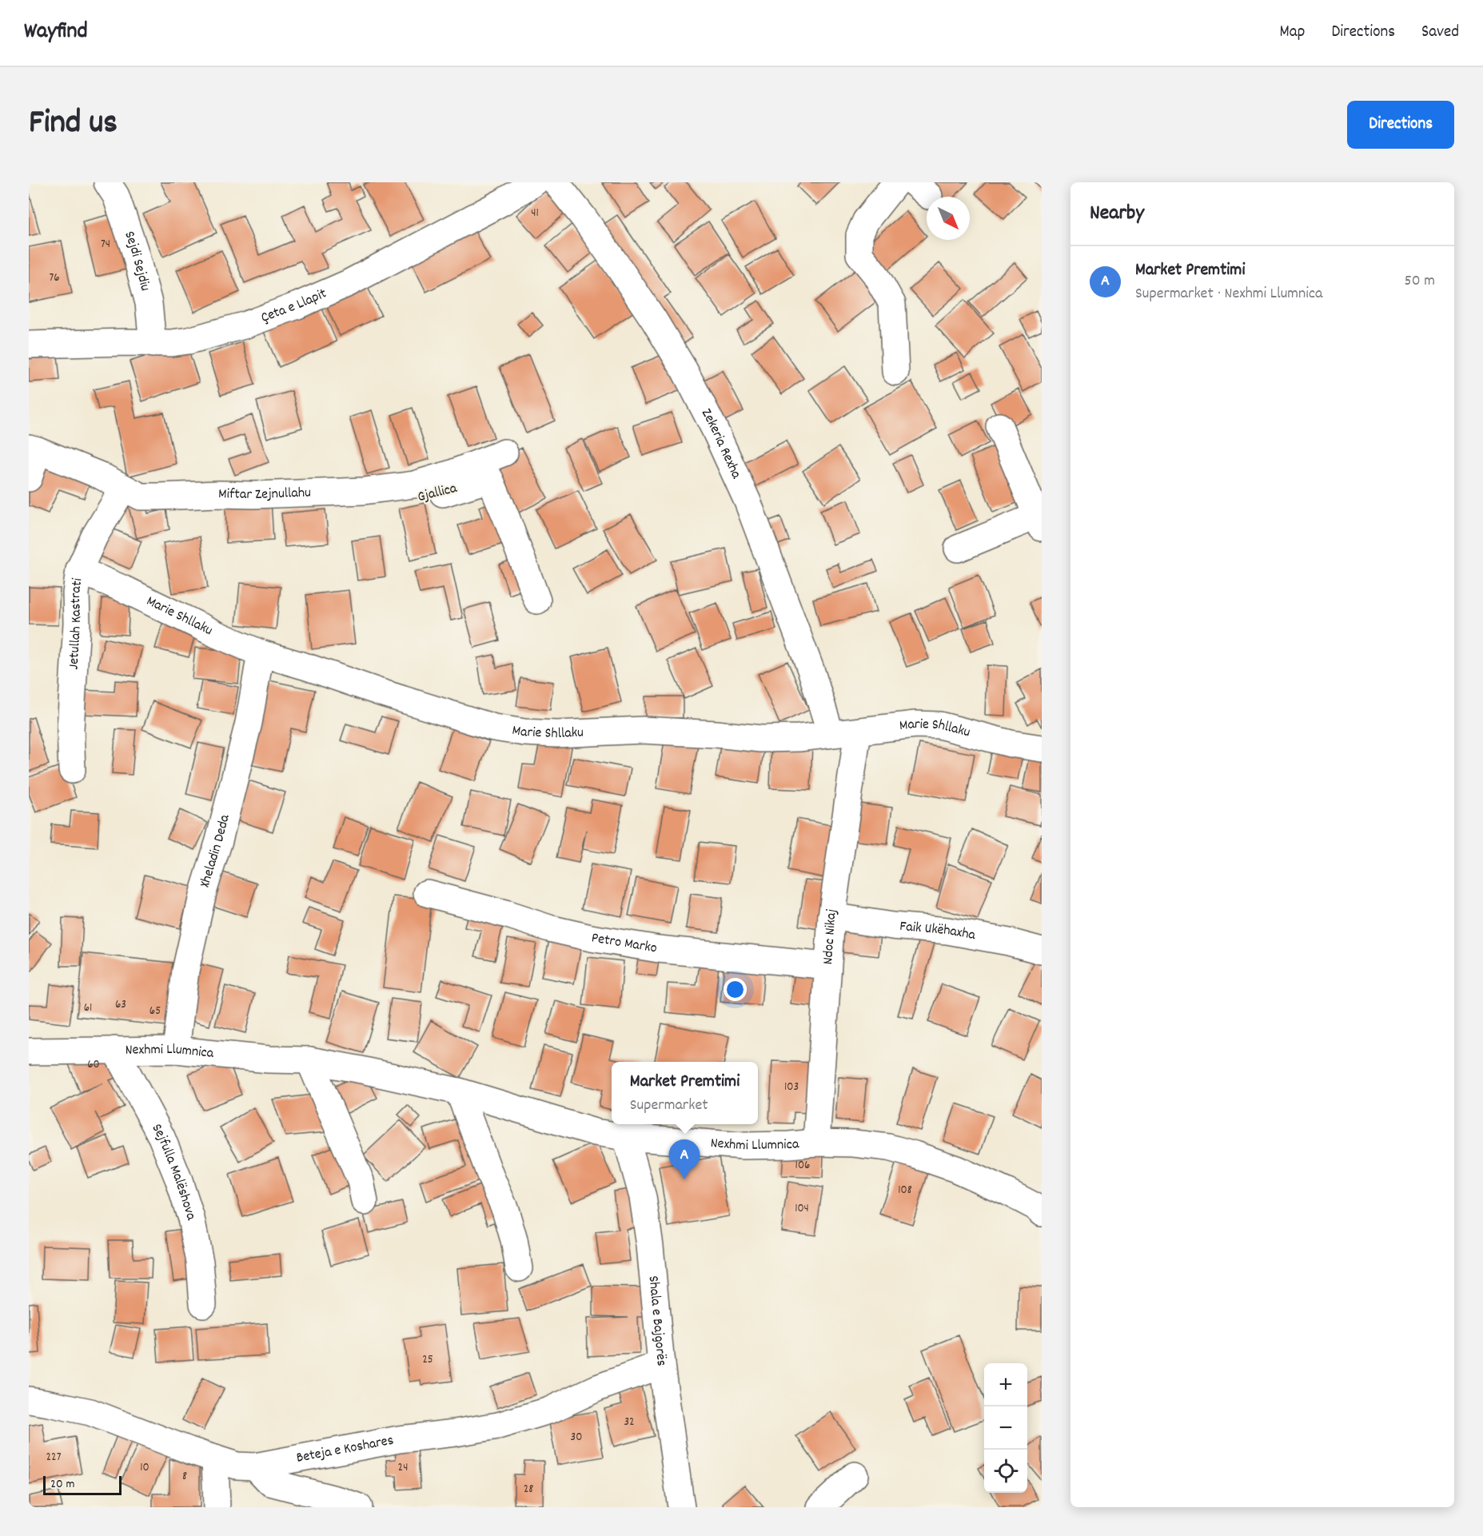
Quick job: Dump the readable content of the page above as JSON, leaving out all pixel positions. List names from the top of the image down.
{
  "streets": {
    "street": [
      "Sejdi Sejdiu",
      "Çeta e Llapit",
      "Zekeria Rexha",
      "Miftar Zejnullahu",
      "Gjallica",
      "Marie Shllaku",
      "Jetullah Kastrati",
      "Xheladin Deda",
      "Faik Ukëhaxha",
      "Ndoc Nikaj",
      "Petro Marko",
      "Nexhmi Llumnica",
      "Sejfulla Malëshova",
      "Shala e Bajgorës",
      "Beteja e Koshares"
    ]
  },
  "crossings": [
    ["Sejdi Sejdiu", "Çeta e Llapit"],
    ["Zekeria Rexha", "Marie Shllaku"],
    ["Miftar Zejnullahu", "Gjallica"],
    ["Miftar Zejnullahu", "Jetullah Kastrati"],
    ["Marie Shllaku", "Jetullah Kastrati"],
    ["Marie Shllaku", "Xheladin Deda"],
    ["Marie Shllaku", "Ndoc Nikaj"],
    ["Xheladin Deda", "Nexhmi Llumnica"],
    ["Faik Ukëhaxha", "Ndoc Nikaj"],
    ["Ndoc Nikaj", "Petro Marko"],
    ["Ndoc Nikaj", "Nexhmi Llumnica"],
    ["Nexhmi Llumnica", "Sejfulla Malëshova"],
    ["Nexhmi Llumnica", "Shala e Bajgorës"],
    ["Shala e Bajgorës", "Beteja e Koshares"]
  ],
  "house_numbers": [
    "41",
    "74",
    "76",
    "63",
    "61",
    "65",
    "60",
    "103",
    "106",
    "108",
    "104",
    "25",
    "32",
    "30",
    "227",
    "10",
    "24",
    "8",
    "28"
  ],
  "scale_bar": "20 m",
  "north": "bottom right",
  "page": {
    "header": "Wayfind",
    "nav": ["Map", "Directions", "Saved"],
    "title": "Find us",
    "buttons": "Directions",
    "heading": "Nearby",
    "list": [
      {
        "mark": "A",
        "name": "Market Premtimi",
        "note": "Supermarket · Nexhmi Llumnica",
        "value": "50 m"
      }
    ],
    "popup": ["Market Premtimi", "Supermarket"],
    "pins": "A",
    "map_buttons": ["+", "−"],
    "scale": "20 m"
  }
}
